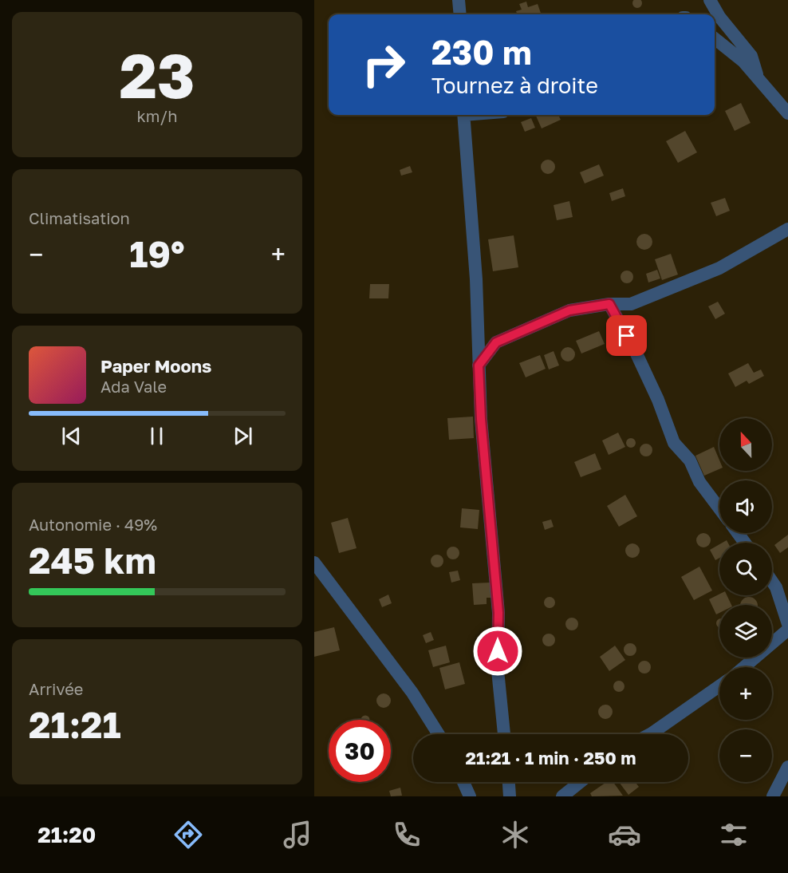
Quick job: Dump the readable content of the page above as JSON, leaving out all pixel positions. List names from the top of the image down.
{
  "north": "top",
  "page": {
    "tile": [
      ["23", "km/h"],
      "Climatisation",
      ["Autonomie · 49%", "245 km"],
      ["Arrivée", "21:21"]
    ],
    "turn": ["230 m", "Tournez à droite"],
    "heat": ["−", "19°", "+"],
    "song": ["Paper Moons", "Ada Vale"],
    "map_buttons": ["+", "−"],
    "limit": "30",
    "trip": "21:21 · 1 min · 250 m",
    "tabs": "21:20"
  }
}
